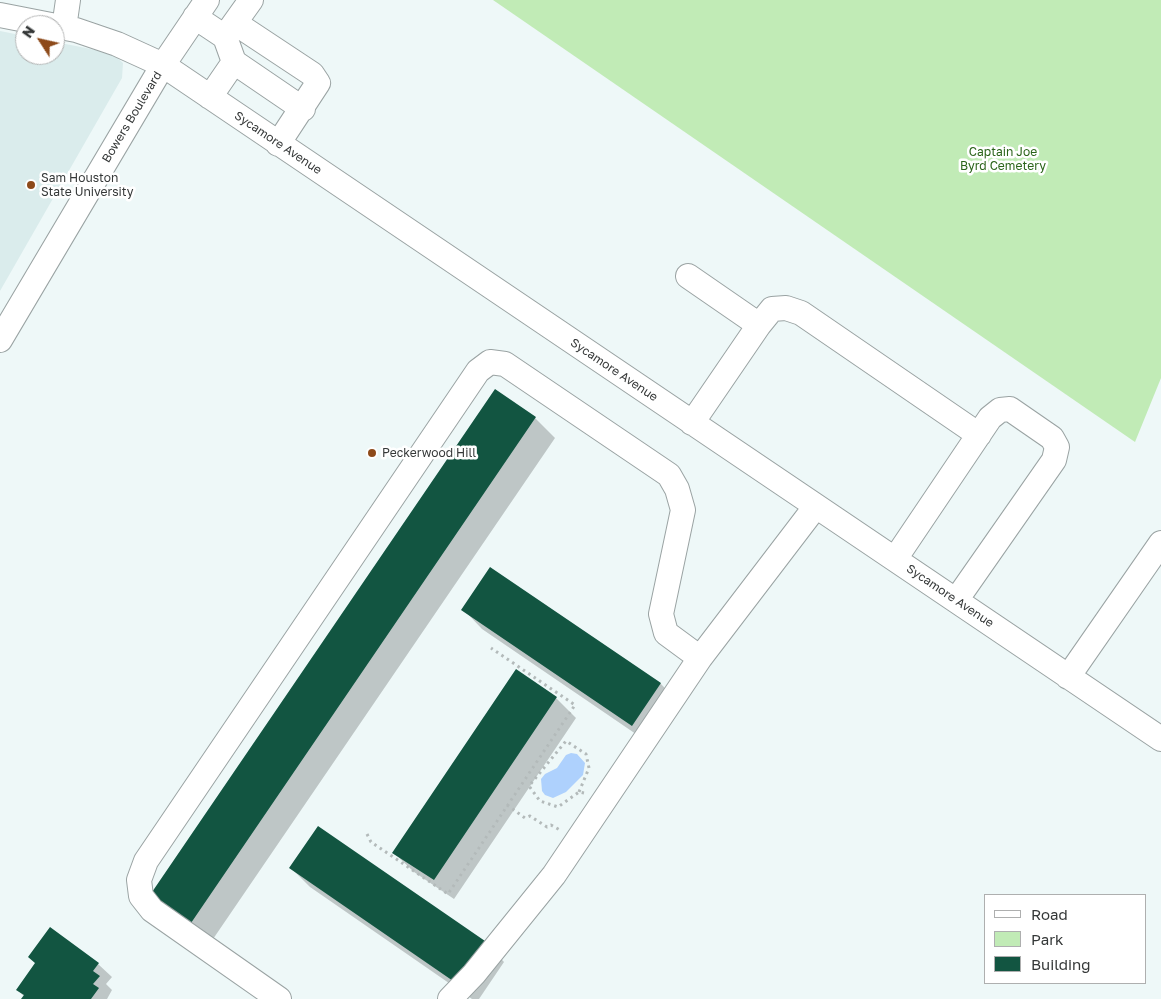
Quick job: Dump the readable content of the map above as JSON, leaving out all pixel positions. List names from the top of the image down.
{
  "streets": {
    "street": ["Bowers Boulevard", "Sycamore Avenue"]
  },
  "crossings": [
    ["Bowers Boulevard", "Sycamore Avenue"]
  ],
  "parks": ["Captain Joe Byrd Cemetery"],
  "places": ["Sam Houston State University", "Peckerwood Hill"],
  "legend": ["Road", "Park", "Building"],
  "north": "top left"
}
